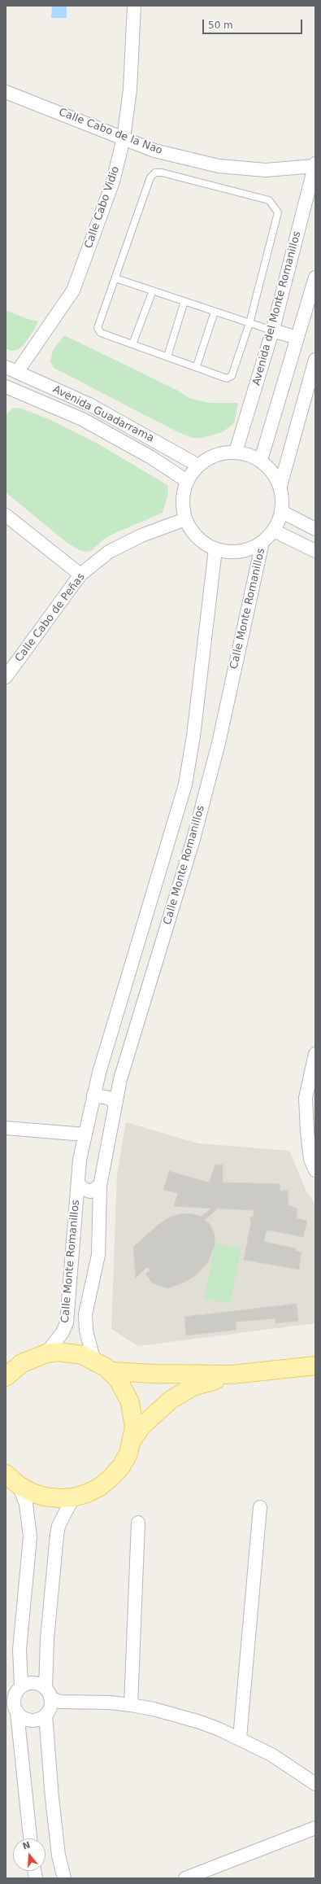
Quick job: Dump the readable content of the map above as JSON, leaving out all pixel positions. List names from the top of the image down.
{
  "streets": {
    "street": [
      "Calle Cabo de la Nao",
      "Calle Cabo Vidio",
      "Avenida del Monte Romanillos",
      "Avenida Guadarrama",
      "Calle Monte Romanillos",
      "Calle Cabo de Peñas"
    ]
  },
  "crossings": [
    ["Calle Cabo de la Nao", "Calle Cabo Vidio"],
    ["Calle Cabo de la Nao", "Avenida del Monte Romanillos"],
    ["Calle Cabo Vidio", "Avenida Guadarrama"],
    ["Avenida del Monte Romanillos", "Avenida Guadarrama"],
    ["Avenida del Monte Romanillos", "Calle Monte Romanillos"],
    ["Avenida del Monte Romanillos", "Calle Cabo de Peñas"],
    ["Avenida Guadarrama", "Calle Monte Romanillos"],
    ["Avenida Guadarrama", "Calle Cabo de Peñas"],
    ["Calle Monte Romanillos", "Calle Cabo de Peñas"]
  ],
  "scale_bar": "50 m",
  "north": "top"
}
